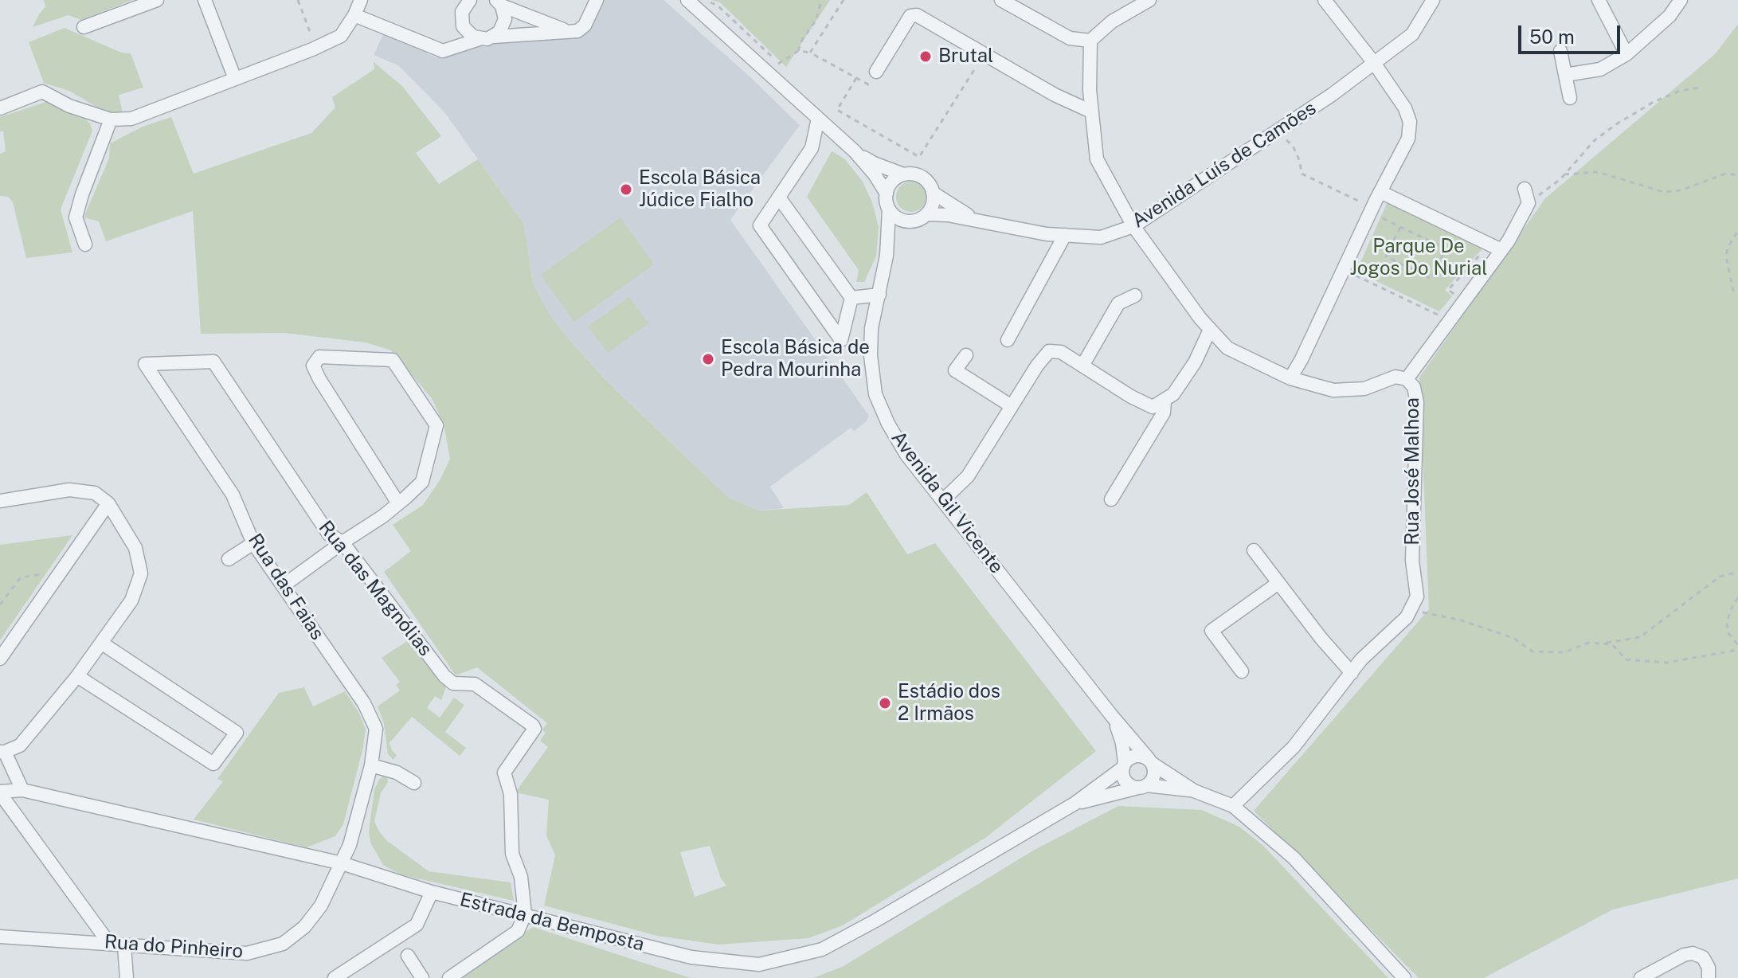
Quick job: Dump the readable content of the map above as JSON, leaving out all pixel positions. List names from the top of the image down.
{
  "streets": {
    "street": [
      "Avenida Luís de Camões",
      "Rua José Malhoa",
      "Avenida Gil Vicente",
      "Rua das Faias",
      "Rua das Magnólias",
      "Estrada da Bemposta",
      "Rua do Pinheiro"
    ]
  },
  "crossings": [
    ["Avenida Luís de Camões", "Rua José Malhoa"],
    ["Rua das Faias", "Rua das Magnólias"],
    ["Rua das Faias", "Estrada da Bemposta"],
    ["Rua das Faias", "Rua do Pinheiro"],
    ["Rua das Magnólias", "Estrada da Bemposta"],
    ["Estrada da Bemposta", "Rua do Pinheiro"]
  ],
  "parks": ["Parque De Jogos Do Nurial"],
  "places": [
    "Brutal",
    "Escola Básica Júdice Fialho",
    "Escola Básica de Pedra Mourinha",
    "Estádio dos 2 Irmãos"
  ],
  "scale_bar": "50 m"
}
